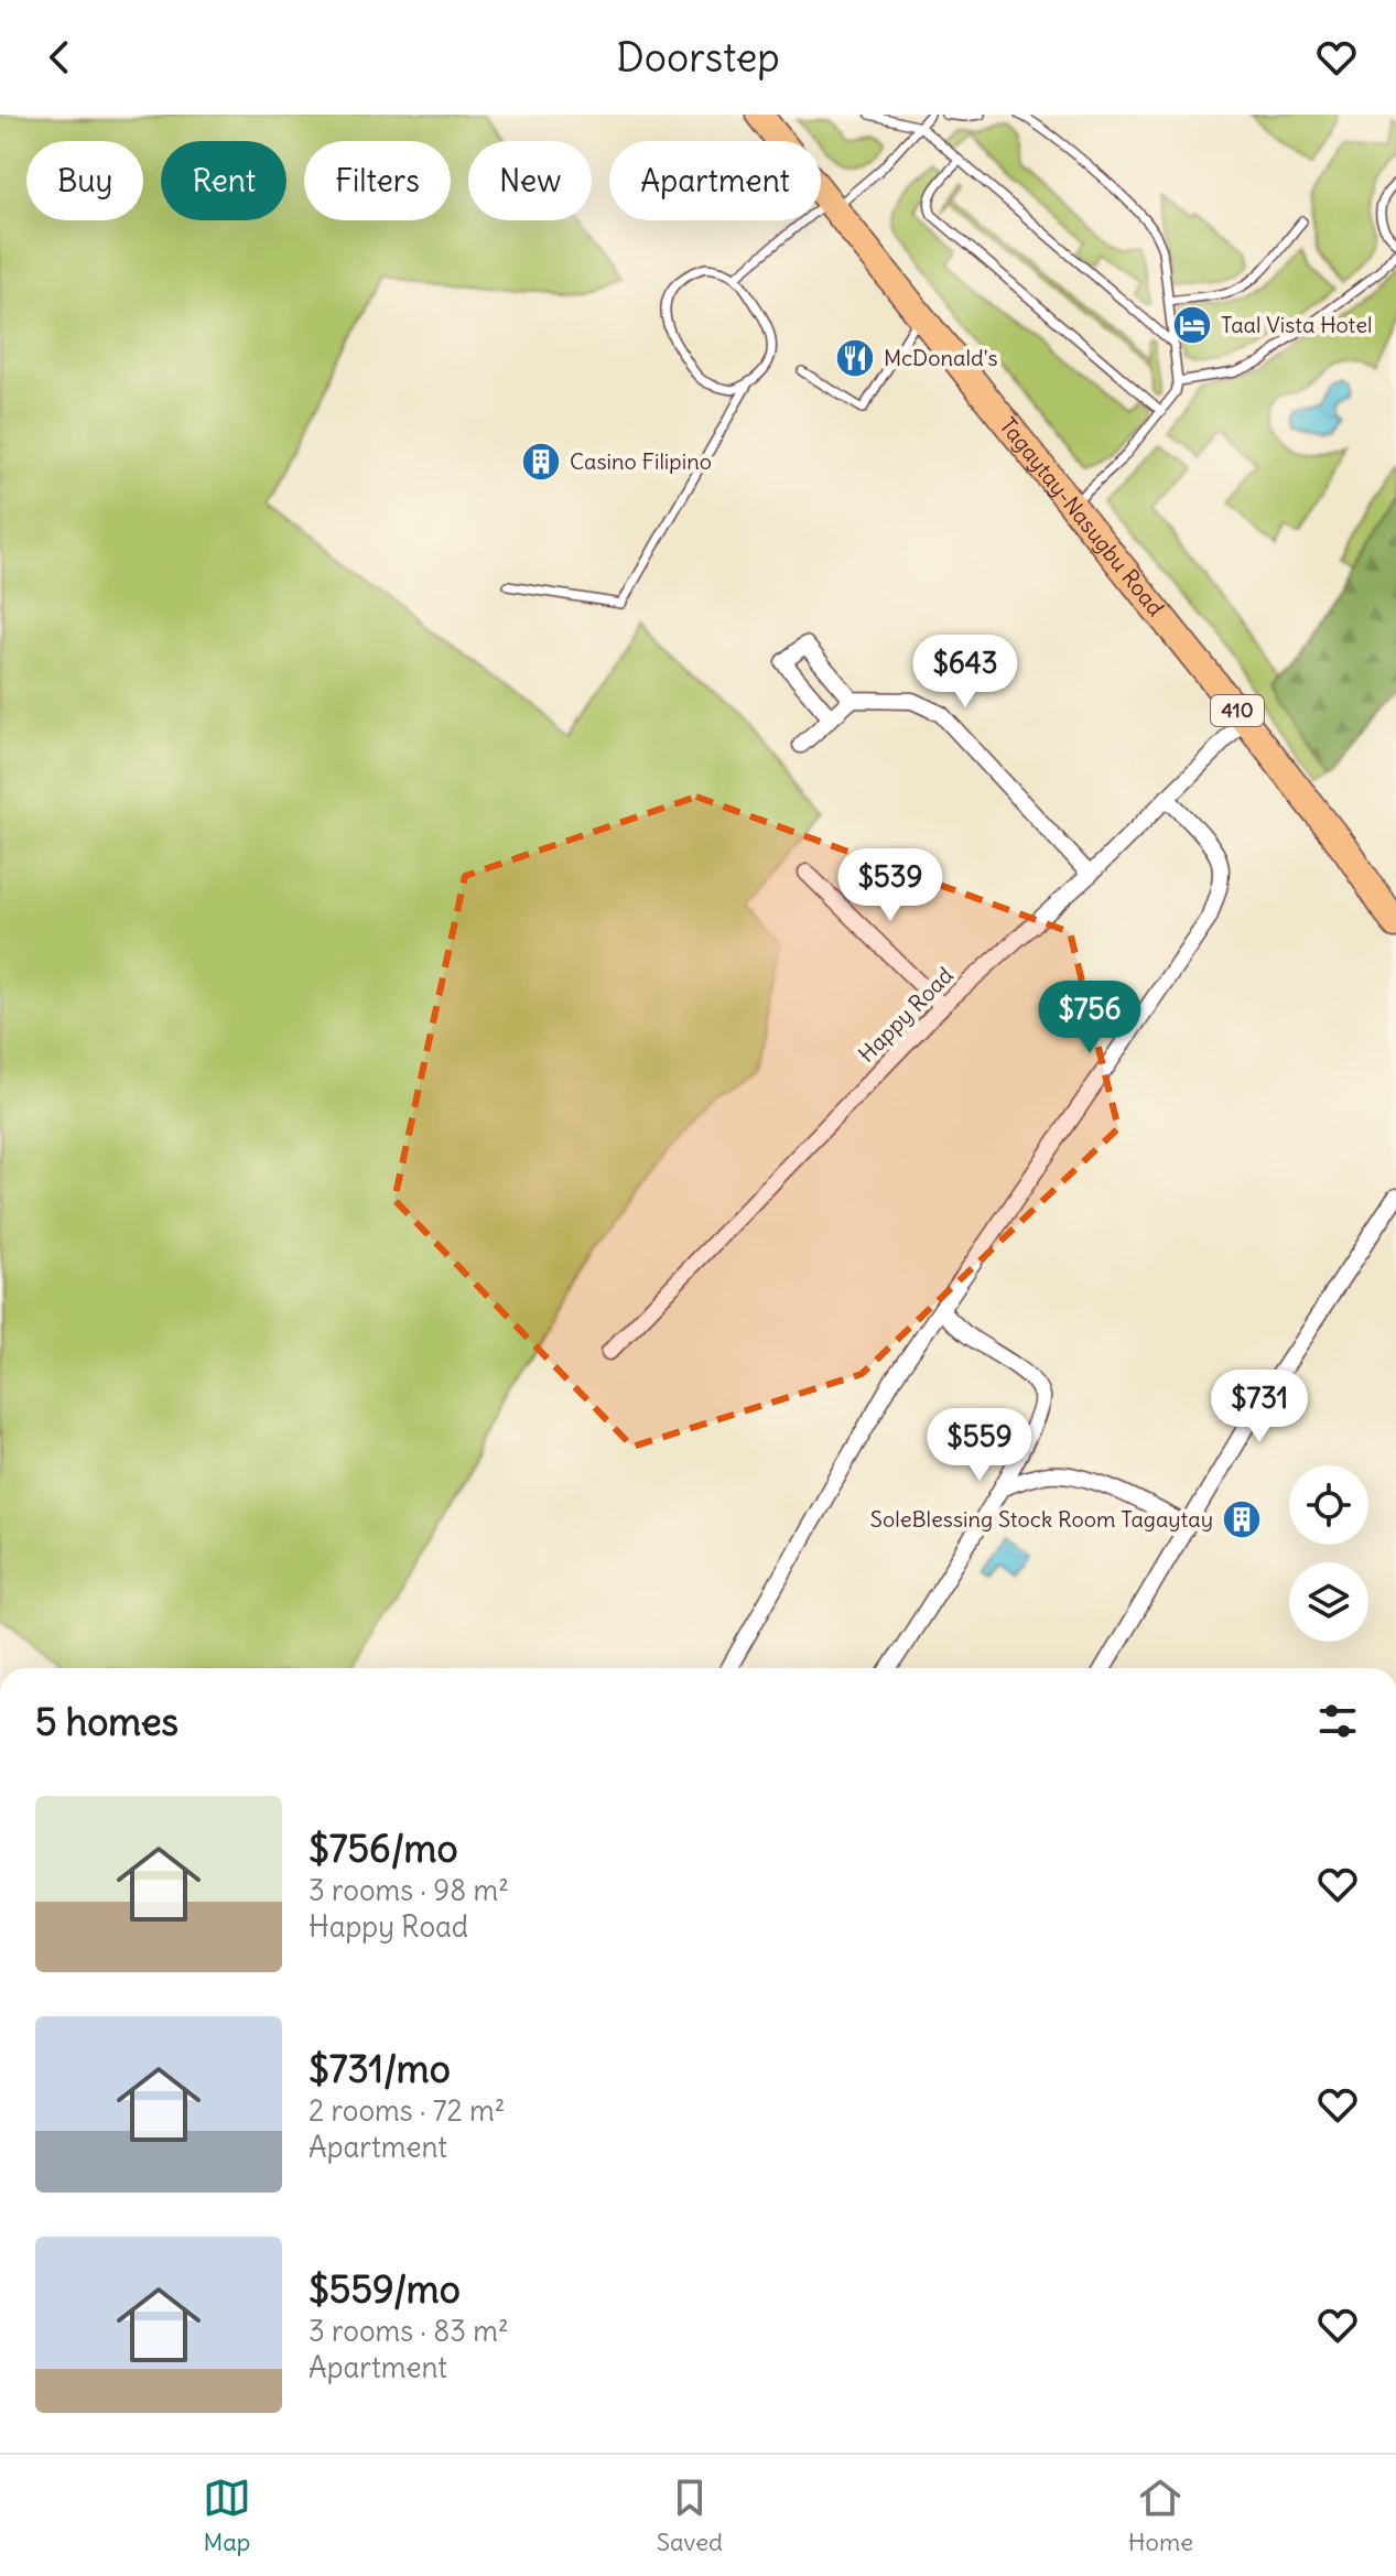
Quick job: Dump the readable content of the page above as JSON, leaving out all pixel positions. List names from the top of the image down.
{
  "streets": {
    "main road": ["Tagaytay-Nasugbu Road", "410"],
    "street": ["Happy Road"]
  },
  "crossings": [
    ["Tagaytay-Nasugbu Road", "Happy Road"]
  ],
  "places": {
    "hotel": ["Taal Vista Hotel"],
    "restaurant": ["McDonald's"],
    "building": ["Casino Filipino", "SoleBlessing Stock Room Tagaytay"]
  },
  "page": {
    "header": "Doorstep",
    "chip": [
      "Buy",
      "Rent",
      "Filters",
      "New",
      "Apartment"
    ],
    "price": [
      "$643",
      "$539",
      "$756",
      "$731",
      "$559"
    ],
    "heading": "5 homes",
    "list": [
      {
        "name": "$756/mo",
        "note": "3 rooms · 98 m² · Happy Road"
      },
      {
        "name": "$731/mo",
        "note": "2 rooms · 72 m² · Apartment"
      },
      {
        "name": "$559/mo",
        "note": "3 rooms · 83 m² · Apartment"
      }
    ],
    "tabs": ["Map", "Saved", "Home"]
  }
}
